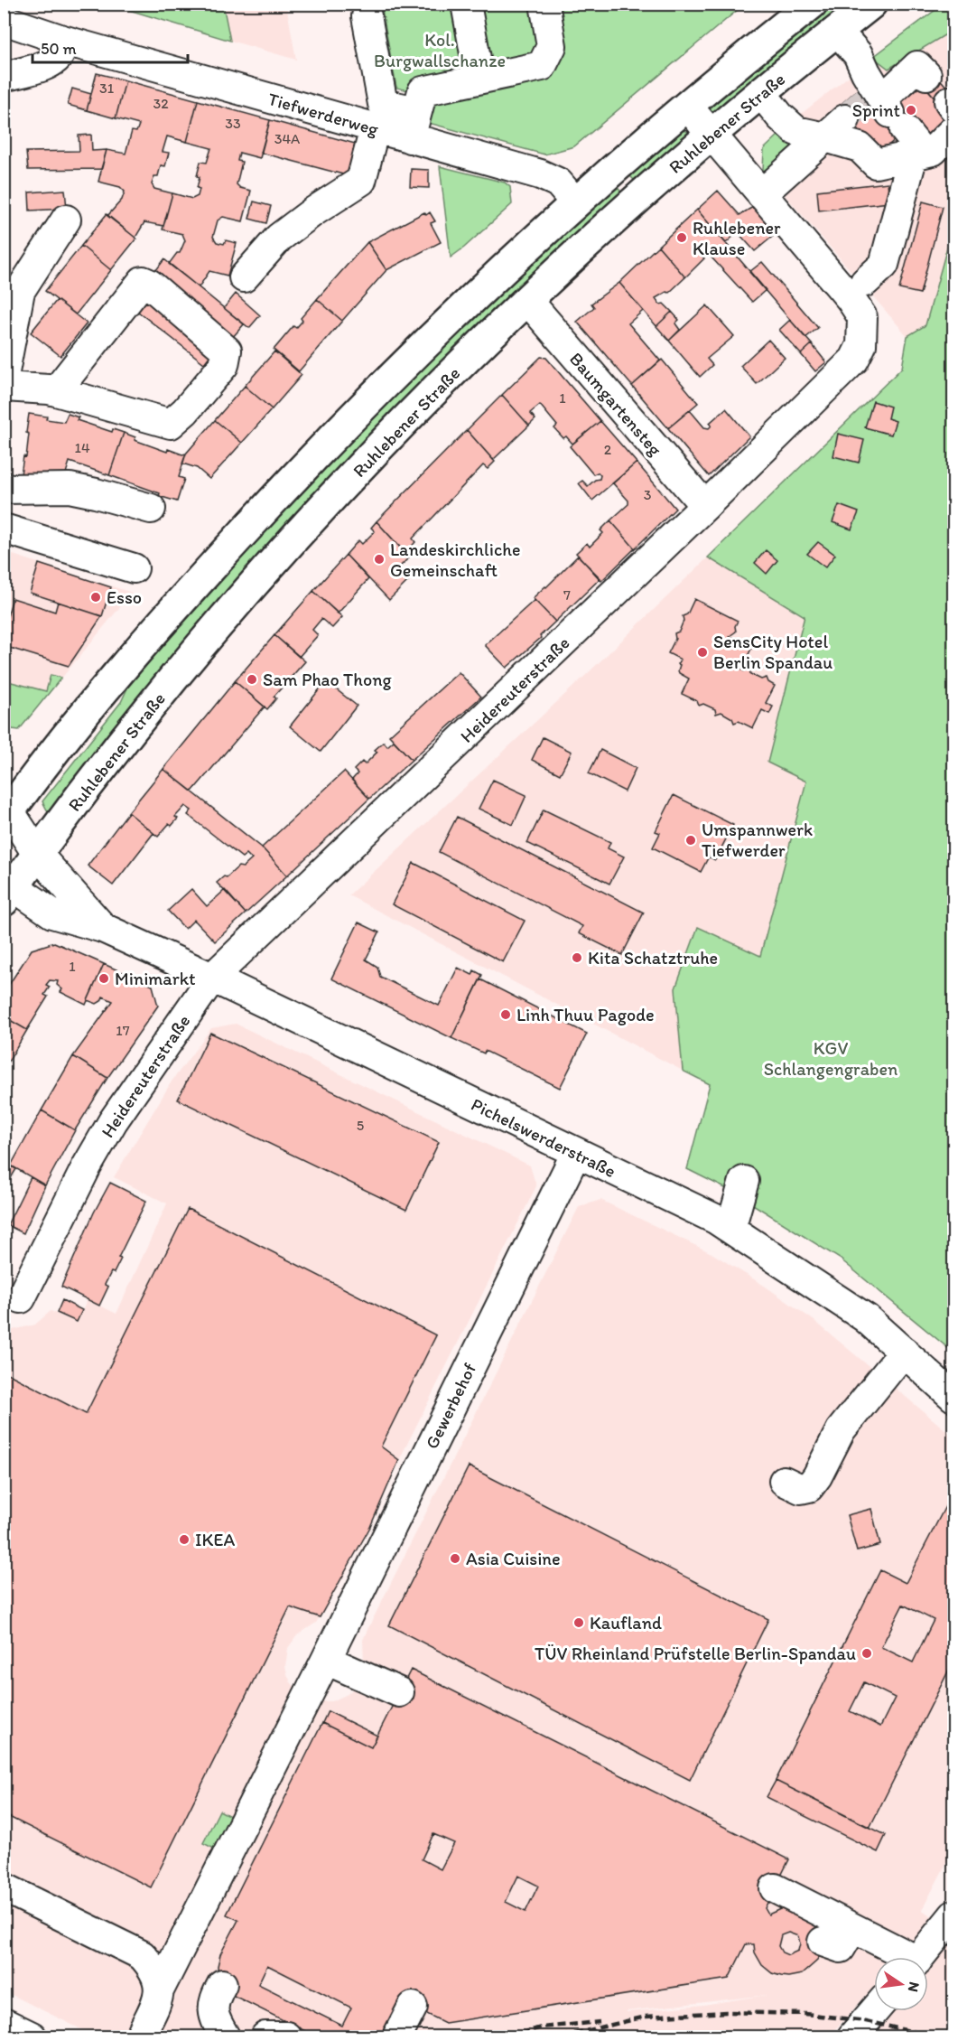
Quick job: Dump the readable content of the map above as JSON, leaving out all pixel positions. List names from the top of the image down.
{
  "streets": {
    "main road": ["Ruhlebener Straße"],
    "street": [
      "Tiefwerderweg",
      "Baumgartensteg",
      "Heidereuterstraße",
      "Pichelswerderstraße",
      "Gewerbehof"
    ]
  },
  "crossings": [
    ["Ruhlebener Straße", "Baumgartensteg"],
    ["Ruhlebener Straße", "Heidereuterstraße"],
    ["Ruhlebener Straße", "Pichelswerderstraße"],
    ["Baumgartensteg", "Heidereuterstraße"],
    ["Heidereuterstraße", "Pichelswerderstraße"],
    ["Pichelswerderstraße", "Gewerbehof"]
  ],
  "parks": ["Kol. Burgwallschanze", "KGV Schlangengraben"],
  "places": [
    "Sprint",
    "Ruhlebener Klause",
    "Landeskirchliche Gemeinschaft",
    "Esso",
    "SensCity Hotel Berlin Spandau",
    "Sam Phao Thong",
    "Umspannwerk Tiefwerder",
    "Kita Schatztruhe",
    "Minimarkt",
    "Linh Thuu Pagode",
    "IKEA",
    "Asia Cuisine",
    "Kaufland",
    "TÜV Rheinland Prüfstelle Berlin-Spandau"
  ],
  "house_numbers": [
    "31",
    "32",
    "33",
    "34A",
    "1",
    "14",
    "2",
    "3",
    "7",
    "1",
    "17",
    "5"
  ],
  "scale_bar": "50 m",
  "north": "right"
}
